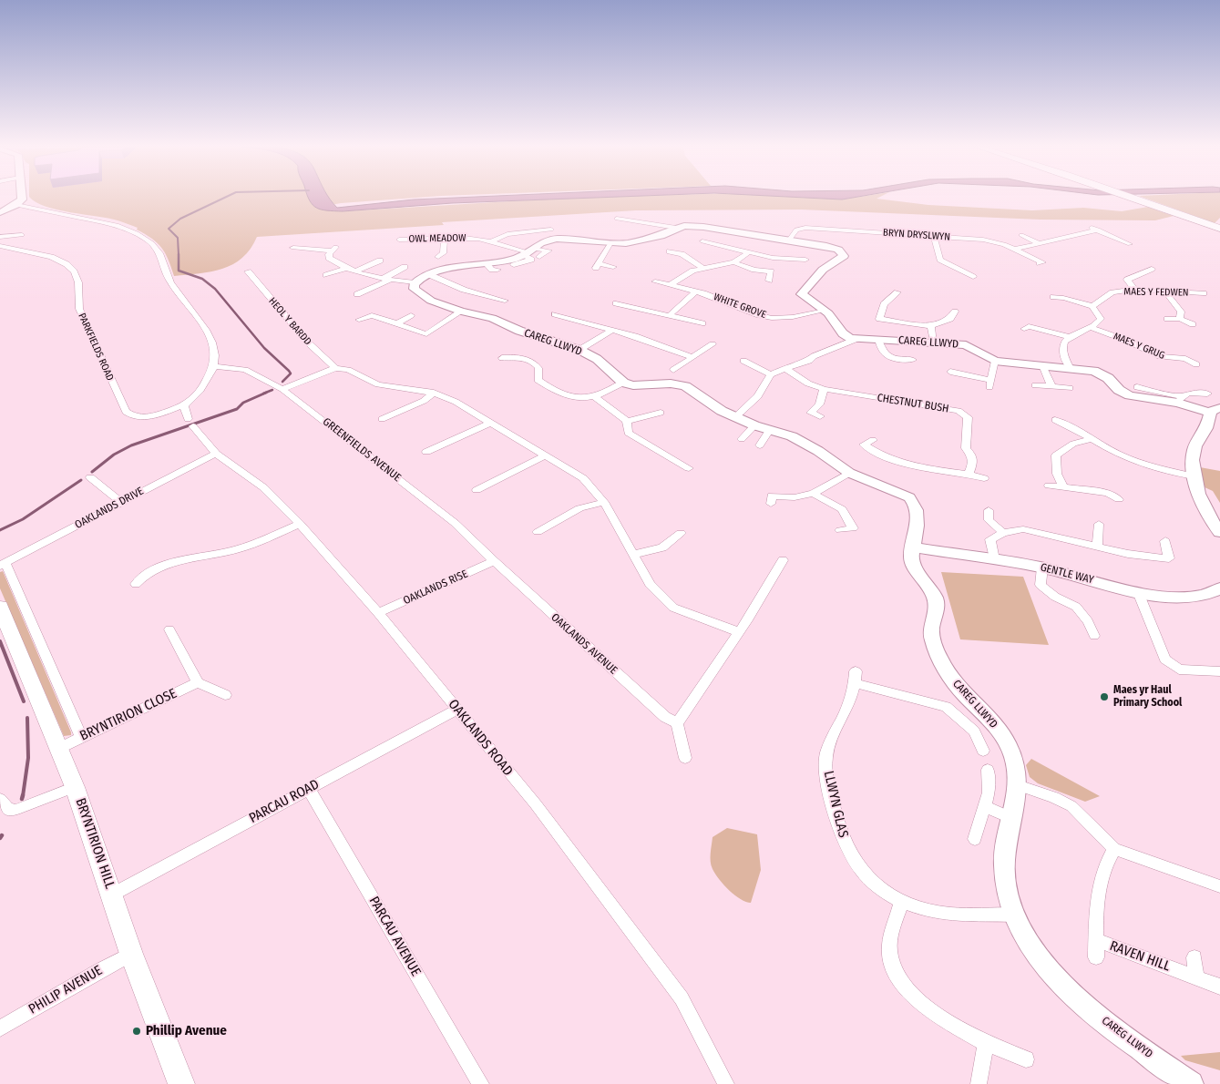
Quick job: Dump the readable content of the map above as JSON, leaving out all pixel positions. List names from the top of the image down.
{
  "streets": {
    "main road": ["BRYNTIRION HILL"],
    "street": [
      "BRYN DRYSLWYN",
      "OWL MEADOW",
      "MAES Y FEDWEN",
      "WHITE GROVE",
      "HEOL Y BARDD",
      "CAREG LLWYD",
      "MAES Y GRUG",
      "PARKFIELDS ROAD",
      "CHESTNUT BUSH",
      "GREENFIELDS AVENUE",
      "OAKLANDS DRIVE",
      "GENTLE WAY",
      "OAKLANDS RISE",
      "OAKLANDS AVENUE",
      "BRYNTIRION CLOSE",
      "OAKLANDS ROAD",
      "PARCAU ROAD",
      "LLWYN GLAS",
      "PARCAU AVENUE",
      "RAVEN HILL",
      "PHILIP AVENUE"
    ]
  },
  "crossings": [
    ["CAREG LLWYD", "GENTLE WAY"],
    ["CAREG LLWYD", "LLWYN GLAS"],
    ["PARKFIELDS ROAD", "OAKLANDS ROAD"],
    ["GREENFIELDS AVENUE", "OAKLANDS RISE"],
    ["GREENFIELDS AVENUE", "OAKLANDS AVENUE"],
    ["OAKLANDS DRIVE", "BRYNTIRION CLOSE"],
    ["OAKLANDS DRIVE", "OAKLANDS ROAD"],
    ["OAKLANDS RISE", "OAKLANDS AVENUE"],
    ["OAKLANDS RISE", "OAKLANDS ROAD"],
    ["BRYNTIRION CLOSE", "BRYNTIRION HILL"],
    ["OAKLANDS ROAD", "PARCAU ROAD"],
    ["PARCAU ROAD", "BRYNTIRION HILL"],
    ["PARCAU ROAD", "PARCAU AVENUE"],
    ["BRYNTIRION HILL", "PHILIP AVENUE"]
  ],
  "places": ["Maes yr Haul Primary School", "Phillip Avenue"]
}
